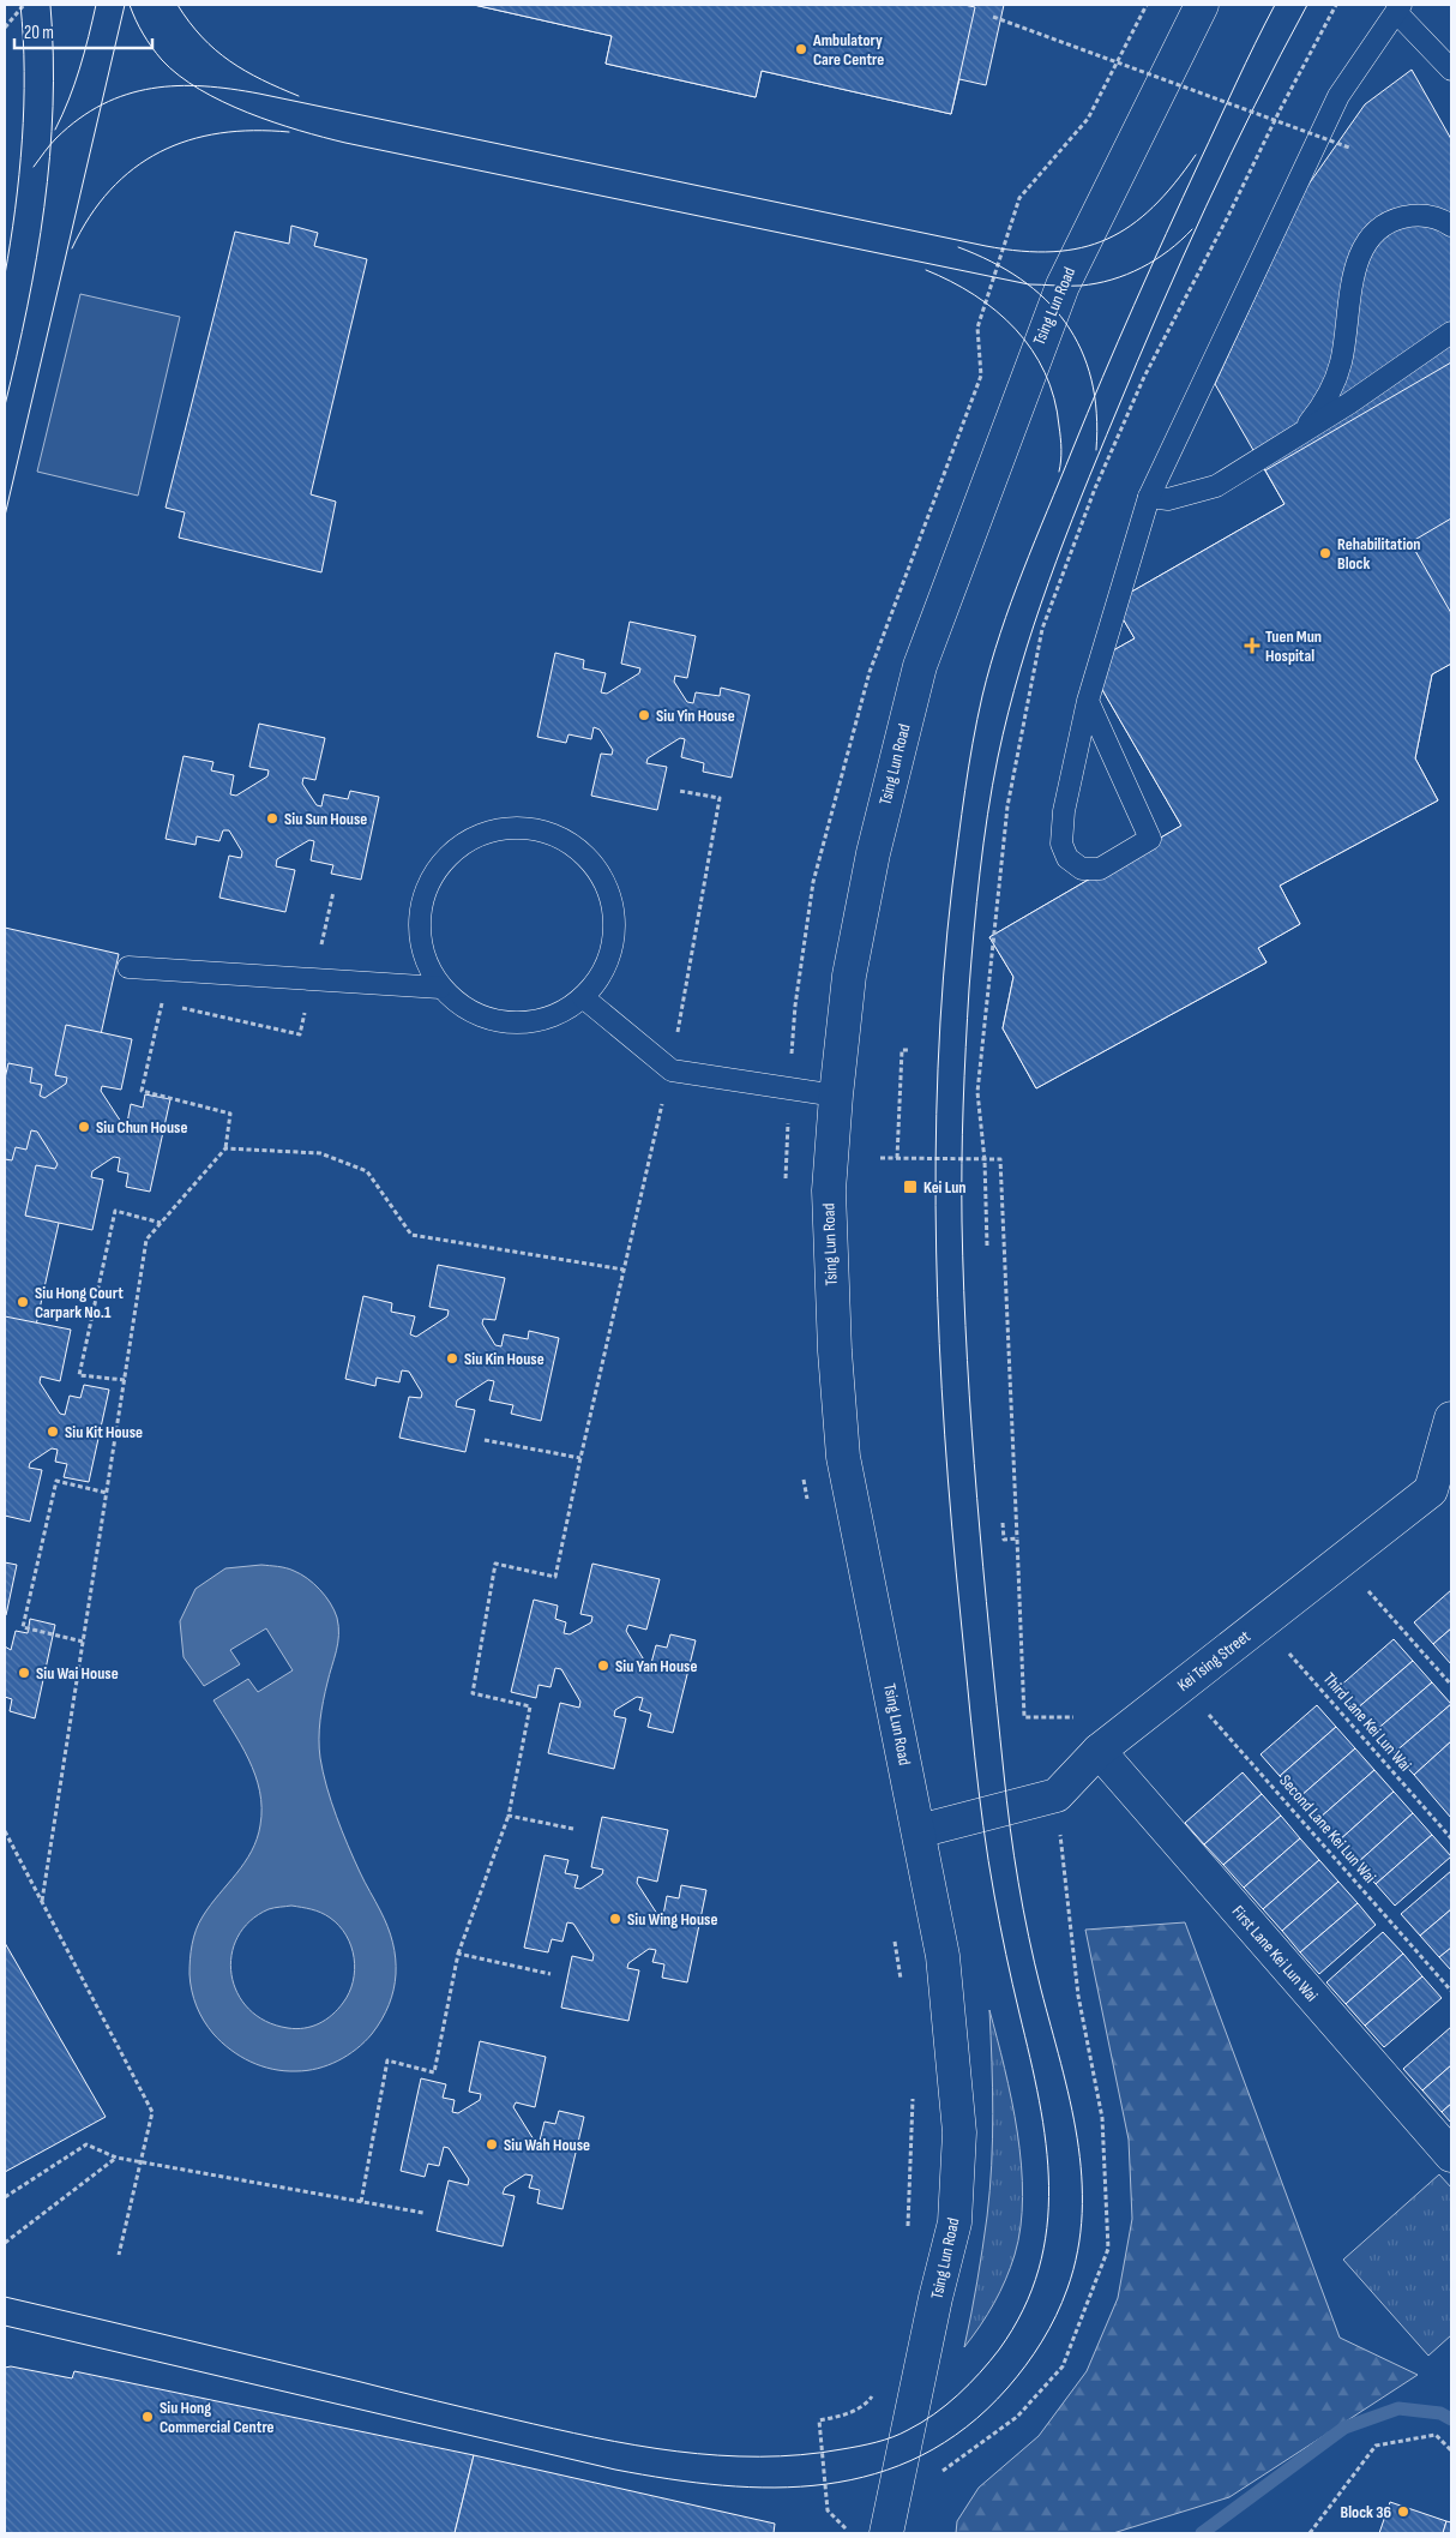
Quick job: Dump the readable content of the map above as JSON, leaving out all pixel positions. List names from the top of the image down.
{
  "streets": {
    "street": ["Tsing Lun Road", "Kei Tsing Street", "First Lane Kei Lun Wai"],
    "path": ["Third Lane Kei Lun Wai", "Second Lane Kei Lun Wai"]
  },
  "crossings": [
    ["Kei Tsing Street", "Third Lane Kei Lun Wai"],
    ["Kei Tsing Street", "Second Lane Kei Lun Wai"],
    ["Kei Tsing Street", "First Lane Kei Lun Wai"]
  ],
  "places": {
    "other": [
      "Ambulatory Care Centre",
      "Rehabilitation Block",
      "Siu Yin House",
      "Siu Sun House",
      "Siu Chun House",
      "Siu Hong Court Carpark No.1",
      "Siu Kin House",
      "Siu Kit House",
      "Siu Yan House",
      "Siu Wai House",
      "Siu Wing House",
      "Siu Wah House",
      "Siu Hong Commercial Centre",
      "Block 36"
    ],
    "health": ["Tuen Mun Hospital"],
    "transit": ["Kei Lun"]
  },
  "scale_bar": "20 m"
}
